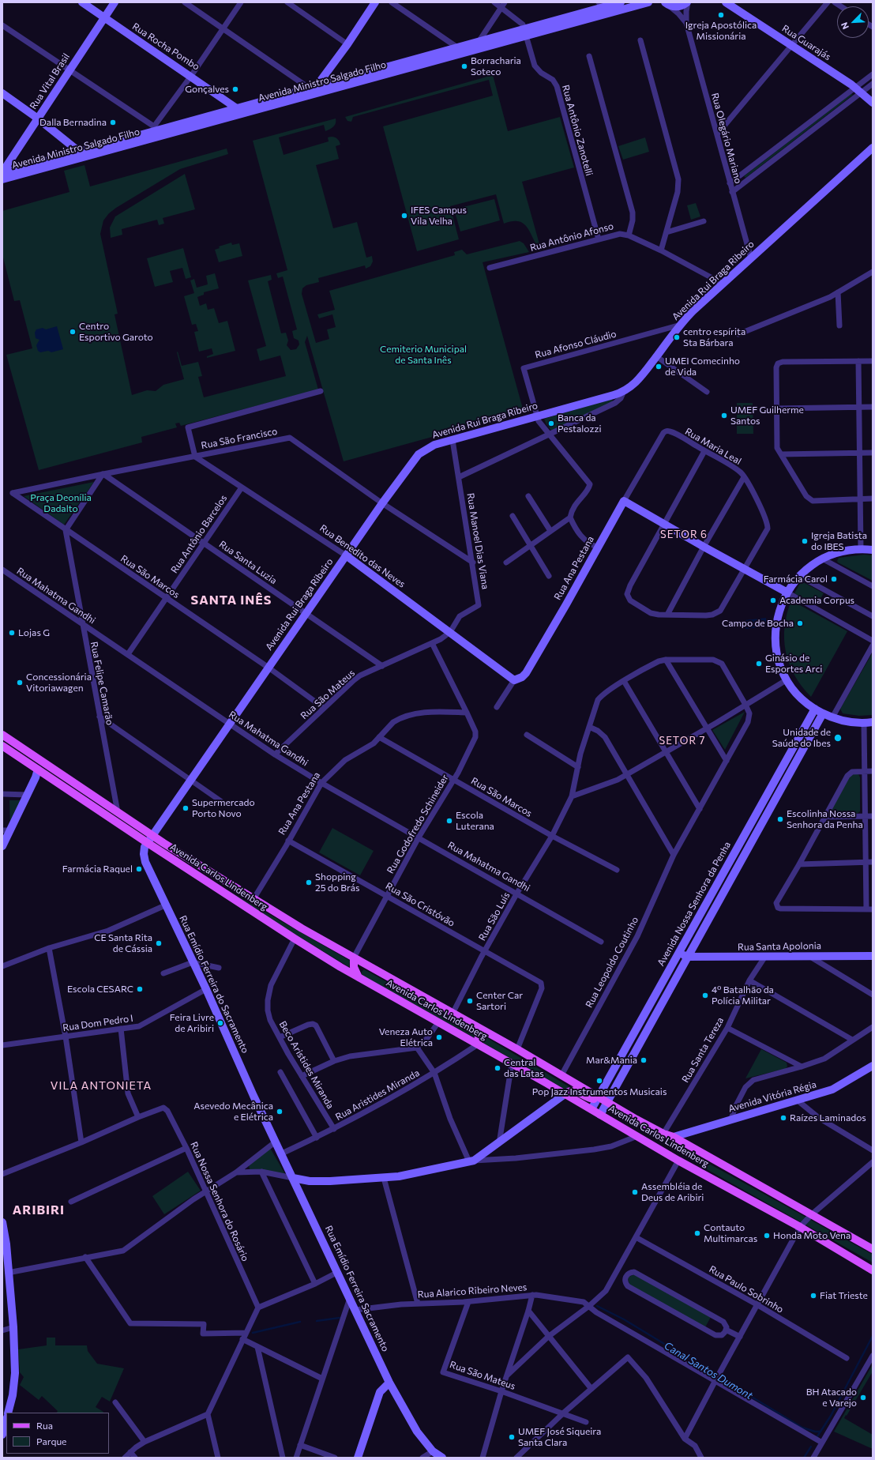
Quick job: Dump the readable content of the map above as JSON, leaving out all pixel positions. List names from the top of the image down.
{
  "streets": {
    "main road": ["Avenida Carlos Lindenberg"],
    "street": [
      "Rua Guarajás",
      "Rua Rocha Pombo",
      "Rua Vital Brasil",
      "Avenida Ministro Salgado Filho",
      "Rua Antônio Zanotelli",
      "Rua Olegário Mariano",
      "Rua Antônio Afonso",
      "Avenida Rui Braga Ribeiro",
      "Rua Afonso Cláudio",
      "Rua São Francisco",
      "Rua Maria Leal",
      "Rua Antônio Barcelos",
      "Rua Manoel Dias Viana",
      "Rua Benedito das Neves",
      "Rua Santa Luzia",
      "Rua Ana Pestana",
      "Rua São Marcos",
      "Rua Mahatma Gandhi",
      "Rua Felipe Camarão",
      "Rua São Mateus",
      "Rua Godofredo Schineider",
      "Avenida Nossa Senhora da Penha",
      "Rua São Cristóvão",
      "Rua São Luís",
      "Rua Santa Apolonia",
      "Rua Leopoldo Coutinho",
      "Rua Emídio Ferreira do Sacramento",
      "Rua Dom Pedro I",
      "Rua Santa Tereza",
      "Beco Aristides Miranda",
      "Rua Aristides Miranda",
      "Avenida Vitória Régia",
      "Rua Nossa Senhora do Rosário",
      "Rua Emídio Ferreira Sacramento",
      "Rua Paulo Sobrinho",
      "Rua Alarico Ribeiro Neves"
    ]
  },
  "crossings": [
    ["Rua Rocha Pombo", "Rua Vital Brasil"],
    ["Rua Rocha Pombo", "Avenida Ministro Salgado Filho"],
    ["Rua Vital Brasil", "Avenida Ministro Salgado Filho"],
    ["Avenida Ministro Salgado Filho", "Rua Antônio Zanotelli"],
    ["Rua Antônio Zanotelli", "Rua Antônio Afonso"],
    ["Rua Olegário Mariano", "Avenida Rui Braga Ribeiro"],
    ["Rua Antônio Afonso", "Avenida Rui Braga Ribeiro"],
    ["Avenida Rui Braga Ribeiro", "Rua Afonso Cláudio"],
    ["Avenida Rui Braga Ribeiro", "Rua São Francisco"],
    ["Avenida Rui Braga Ribeiro", "Rua Manoel Dias Viana"],
    ["Avenida Rui Braga Ribeiro", "Rua Benedito das Neves"],
    ["Avenida Rui Braga Ribeiro", "Rua Santa Luzia"],
    ["Avenida Rui Braga Ribeiro", "Rua São Marcos"],
    ["Avenida Rui Braga Ribeiro", "Rua Mahatma Gandhi"],
    ["Avenida Rui Braga Ribeiro", "Avenida Carlos Lindenberg"],
    ["Avenida Rui Braga Ribeiro", "Rua Emídio Ferreira do Sacramento"],
    ["Rua São Francisco", "Rua Manoel Dias Viana"],
    ["Rua São Francisco", "Rua Benedito das Neves"],
    ["Rua São Francisco", "Rua Santa Luzia"],
    ["Rua São Francisco", "Rua São Marcos"],
    ["Rua Maria Leal", "Rua Ana Pestana"],
    ["Rua Antônio Barcelos", "Rua Benedito das Neves"],
    ["Rua Antônio Barcelos", "Rua Santa Luzia"],
    ["Rua Antônio Barcelos", "Rua São Marcos"],
    ["Rua Antônio Barcelos", "Rua Mahatma Gandhi"],
    ["Rua Manoel Dias Viana", "Rua Benedito das Neves"],
    ["Rua Manoel Dias Viana", "Rua São Mateus"],
    ["Rua Benedito das Neves", "Rua Ana Pestana"],
    ["Rua Benedito das Neves", "Rua São Mateus"],
    ["Rua Santa Luzia", "Rua São Mateus"],
    ["Rua Ana Pestana", "Rua São Marcos"],
    ["Rua Ana Pestana", "Rua Mahatma Gandhi"],
    ["Rua Ana Pestana", "Rua Godofredo Schineider"],
    ["Rua Ana Pestana", "Avenida Carlos Lindenberg"],
    ["Rua Ana Pestana", "Rua São Cristóvão"],
    ["Rua São Marcos", "Rua Felipe Camarão"],
    ["Rua São Marcos", "Rua São Mateus"],
    ["Rua São Marcos", "Rua Godofredo Schineider"],
    ["Rua São Marcos", "Rua São Luís"],
    ["Rua Mahatma Gandhi", "Rua Felipe Camarão"],
    ["Rua Mahatma Gandhi", "Rua São Mateus"],
    ["Rua Mahatma Gandhi", "Rua Godofredo Schineider"],
    ["Rua Mahatma Gandhi", "Rua São Luís"],
    ["Rua Felipe Camarão", "Avenida Carlos Lindenberg"],
    ["Rua São Mateus", "Rua Alarico Ribeiro Neves"],
    ["Rua Godofredo Schineider", "Avenida Carlos Lindenberg"],
    ["Rua Godofredo Schineider", "Rua São Cristóvão"],
    ["Avenida Carlos Lindenberg", "Avenida Nossa Senhora da Penha"],
    ["Avenida Carlos Lindenberg", "Rua São Cristóvão"],
    ["Avenida Carlos Lindenberg", "Rua São Luís"],
    ["Avenida Carlos Lindenberg", "Rua Leopoldo Coutinho"],
    ["Avenida Carlos Lindenberg", "Rua Emídio Ferreira do Sacramento"],
    ["Avenida Carlos Lindenberg", "Rua Santa Tereza"],
    ["Avenida Carlos Lindenberg", "Beco Aristides Miranda"],
    ["Avenida Carlos Lindenberg", "Rua Aristides Miranda"],
    ["Avenida Carlos Lindenberg", "Avenida Vitória Régia"],
    ["Avenida Nossa Senhora da Penha", "Rua Santa Apolonia"],
    ["Rua São Cristóvão", "Rua São Luís"],
    ["Rua São Luís", "Rua Leopoldo Coutinho"],
    ["Rua Santa Apolonia", "Rua Santa Tereza"],
    ["Rua Emídio Ferreira do Sacramento", "Rua Dom Pedro I"],
    ["Rua Emídio Ferreira do Sacramento", "Rua Emídio Ferreira Sacramento"],
    ["Beco Aristides Miranda", "Rua Aristides Miranda"],
    ["Rua Aristides Miranda", "Rua Emídio Ferreira Sacramento"],
    ["Rua Emídio Ferreira Sacramento", "Rua Alarico Ribeiro Neves"]
  ],
  "districts": [
    "SETOR 6",
    "SANTA INÊS",
    "SETOR 7",
    "VILA ANTONIETA",
    "ARIBIRI"
  ],
  "water": ["Canal Santos Dumont"],
  "parks": ["Cemiterio Municipal de Santa Inês", "Praça Deonília Dadalto"],
  "places": [
    "Igreja Apostólica Missionária",
    "Borracharia Soteco",
    "Gonçalves",
    "Dalla Bernadina",
    "IFES Campus Vila Velha",
    "Centro Esportivo Garoto",
    "centro espírita Sta Bárbara",
    "UMEI Comecinho de Vida",
    "UMEF Guilherme Santos",
    "Banca da Pestalozzi",
    "Igreja Batista do IBES",
    "Farmácia Carol",
    "Academia Corpus",
    "Campo de Bocha",
    "Lojas G",
    "Ginásio de Esportes Arci",
    "Concessionária Vitoriawagen",
    "Unidade de Saúde do Ibes",
    "Supermercado Porto Novo",
    "Escolinha Nossa Senhora da Penha",
    "Escola Luterana",
    "Farmácia Raquel",
    "Shopping 25 do Brás",
    "CE Santa Rita de Cássia",
    "Escola CESARC",
    "4º Batalhão da Polícia Militar",
    "Center Car Sartori",
    "Feira Livre de Aribiri",
    "Veneza Auto Elétrica",
    "Mar&Mania",
    "Central das Latas",
    "Pop Jazz Instrumentos Musicais",
    "Asevedo Mecânica e Elétrica",
    "Raízes Laminados",
    "Assembléia de Deus de Aribiri",
    "Contauto Multimarcas",
    "Honda Moto Vena",
    "Fiat Trieste",
    "BH Atacado e Varejo",
    "UMEF José Siqueira Santa Clara"
  ],
  "legend": ["Rua", "Parque"],
  "north": "bottom left"
}
